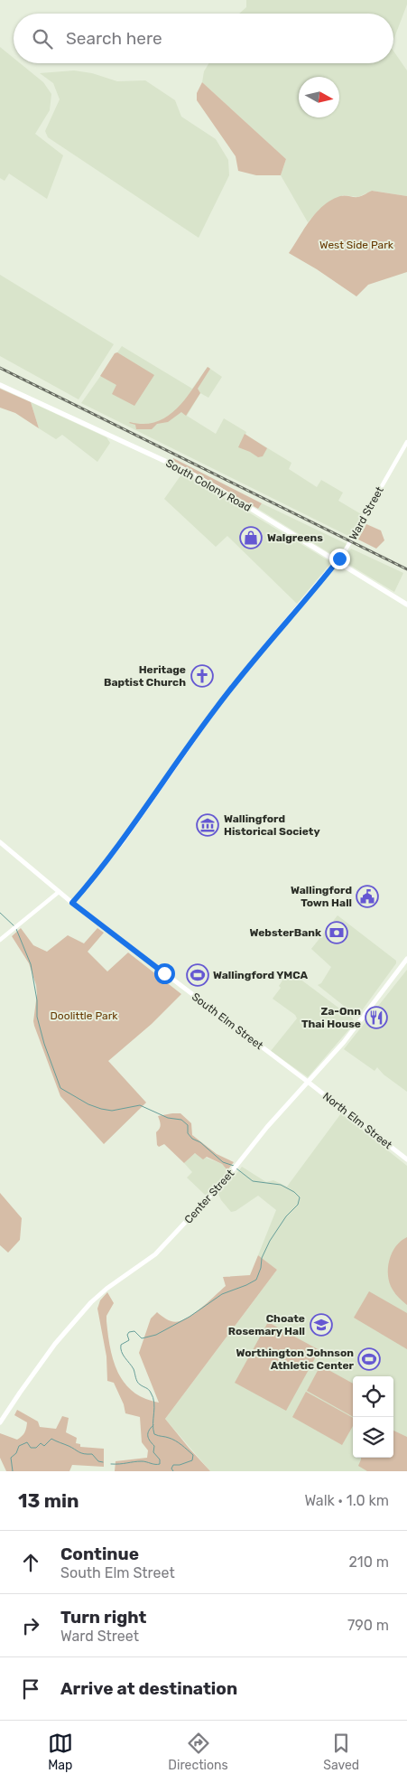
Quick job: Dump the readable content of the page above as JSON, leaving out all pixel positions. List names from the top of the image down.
{
  "streets": {
    "main road": [
      "South Colony Road",
      "South Elm Street",
      "North Elm Street",
      "Center Street"
    ],
    "street": ["Ward Street"]
  },
  "crossings": [
    ["South Colony Road", "Ward Street"],
    ["Ward Street", "South Elm Street"],
    ["South Elm Street", "North Elm Street"],
    ["South Elm Street", "Center Street"],
    ["North Elm Street", "Center Street"]
  ],
  "parks": ["West Side Park", "Doolittle Park"],
  "places": {
    "shop": ["Walgreens"],
    "church": ["Heritage Baptist Church"],
    "museum": ["Wallingford Historical Society"],
    "public building": ["Wallingford Town Hall"],
    "bank": ["WebsterBank"],
    "sports": ["Wallingford YMCA", "Worthington Johnson Athletic Center"],
    "restaurant": ["Za-Onn Thai House"],
    "school or university": ["Choate Rosemary Hall"]
  },
  "north": "right",
  "page": {
    "search": "Search here",
    "heading": ["13 min", "Walk · 1.0 km"],
    "list": [
      ["Continue", "South Elm Street", "210 m"],
      ["Turn right", "Ward Street", "790 m"],
      "Arrive at destination"
    ],
    "nav": ["Map", "Directions", "Saved"]
  }
}
